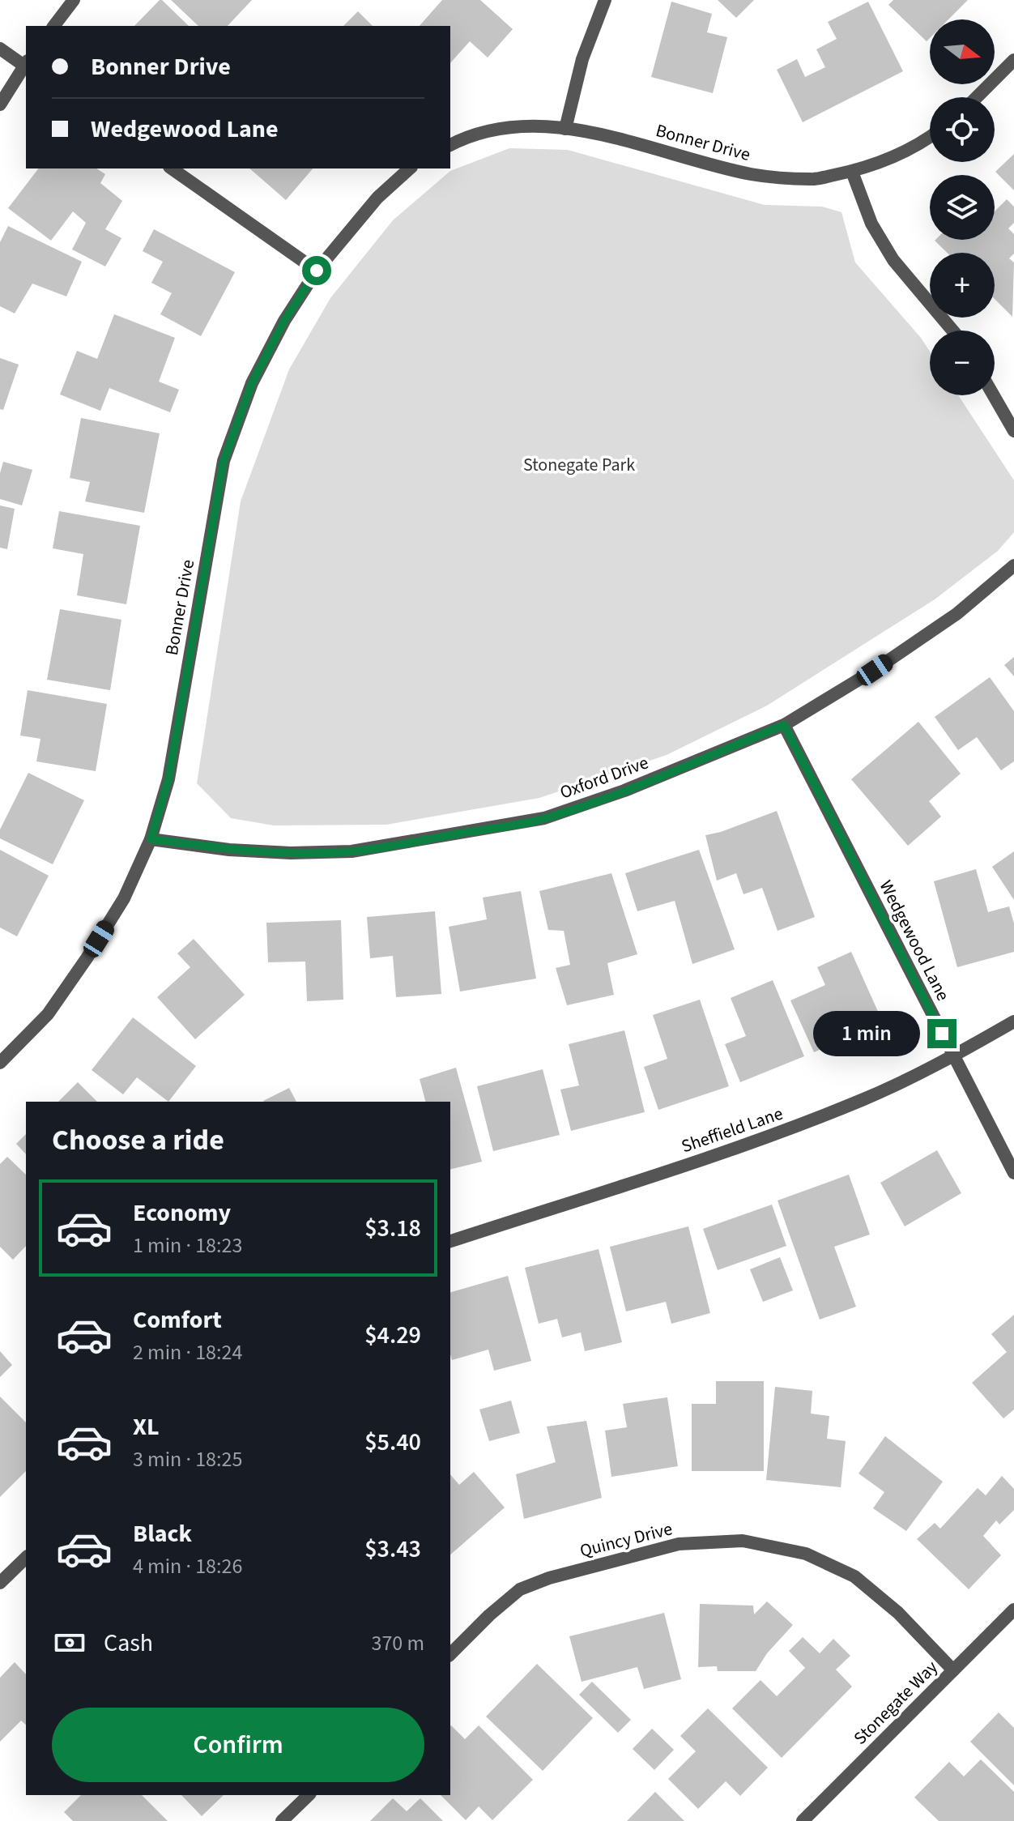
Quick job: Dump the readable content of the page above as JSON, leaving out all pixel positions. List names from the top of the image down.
{
  "streets": {
    "street": [
      "Bonner Drive",
      "Oxford Drive",
      "Wedgewood Lane",
      "Sheffield Lane",
      "Quincy Drive",
      "Stonegate Way"
    ]
  },
  "crossings": [
    ["Bonner Drive", "Oxford Drive"],
    ["Oxford Drive", "Wedgewood Lane"],
    ["Wedgewood Lane", "Sheffield Lane"],
    ["Quincy Drive", "Stonegate Way"]
  ],
  "parks": ["Stonegate Park"],
  "north": "right",
  "page": {
    "map_buttons": ["+", "−"],
    "banner": ["Bonner Drive", "Wedgewood Lane"],
    "bubble": "1 min",
    "heading": "Choose a ride",
    "list": [
      {
        "name": "Economy",
        "note": "1 min · 18:23",
        "value": "$3.18"
      },
      {
        "name": "Comfort",
        "note": "2 min · 18:24",
        "value": "$4.29"
      },
      {
        "name": "XL",
        "note": "3 min · 18:25",
        "value": "$5.40"
      },
      {
        "name": "Black",
        "note": "4 min · 18:26",
        "value": "$3.43"
      }
    ],
    "pay": ["Cash", "370 m"],
    "buttons": "Confirm"
  }
}
